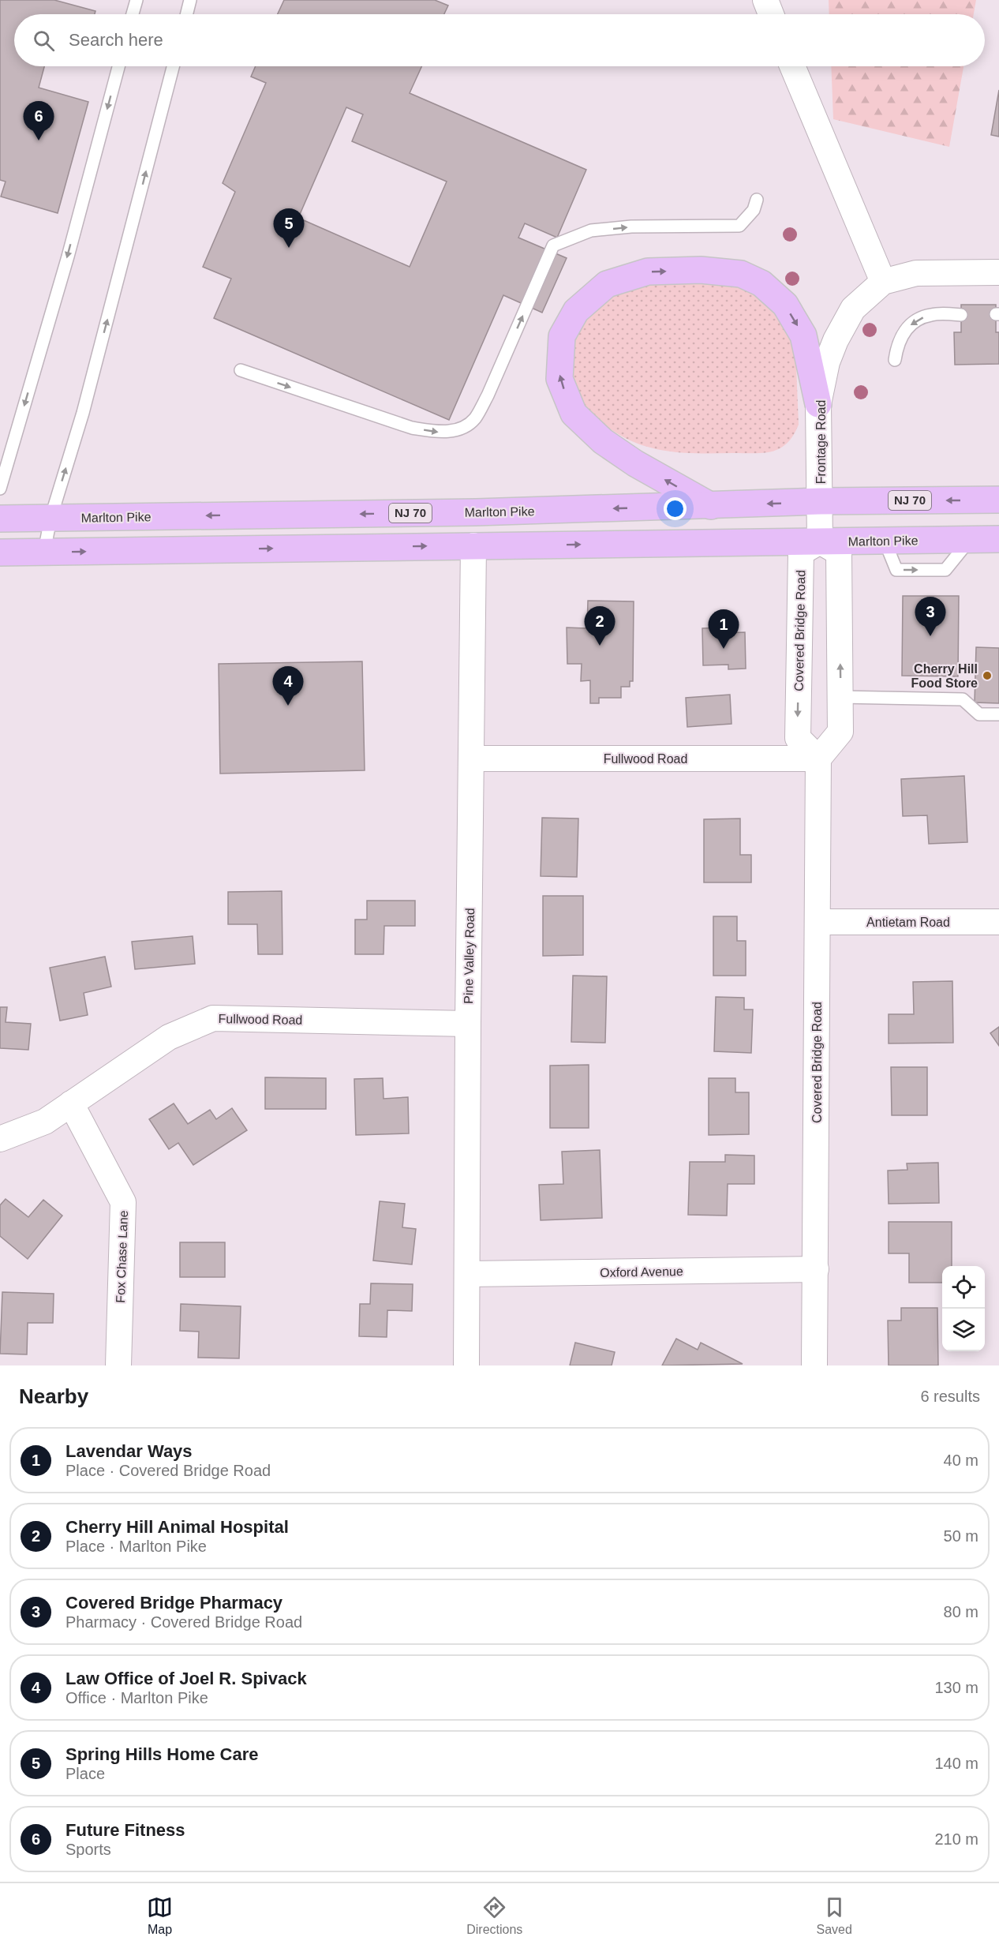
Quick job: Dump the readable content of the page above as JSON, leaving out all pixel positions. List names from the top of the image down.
{
  "streets": {
    "highway": ["NJ 70", "Marlton Pike"],
    "street": [
      "Frontage Road",
      "Covered Bridge Road",
      "Fullwood Road",
      "Antietam Road",
      "Pine Valley Road",
      "Fox Chase Lane",
      "Oxford Avenue"
    ]
  },
  "crossings": [
    ["Frontage Road", "Marlton Pike"],
    ["Frontage Road", "Covered Bridge Road"],
    ["Marlton Pike", "Covered Bridge Road"],
    ["Marlton Pike", "Pine Valley Road"],
    ["Covered Bridge Road", "Fullwood Road"],
    ["Covered Bridge Road", "Antietam Road"],
    ["Covered Bridge Road", "Oxford Avenue"],
    ["Fullwood Road", "Pine Valley Road"],
    ["Fullwood Road", "Fox Chase Lane"],
    ["Pine Valley Road", "Oxford Avenue"]
  ],
  "places": ["Cherry Hill Food Store"],
  "page": {
    "search": "Search here",
    "pins": [
      "6",
      "5",
      "3",
      "2",
      "1",
      "4"
    ],
    "heading": ["Nearby", "6 results"],
    "list": [
      {
        "mark": "1",
        "name": "Lavendar Ways",
        "note": "Place · Covered Bridge Road",
        "value": "40 m"
      },
      {
        "mark": "2",
        "name": "Cherry Hill Animal Hospital",
        "note": "Place · Marlton Pike",
        "value": "50 m"
      },
      {
        "mark": "3",
        "name": "Covered Bridge Pharmacy",
        "note": "Pharmacy · Covered Bridge Road",
        "value": "80 m"
      },
      {
        "mark": "4",
        "name": "Law Office of Joel R. Spivack",
        "note": "Office · Marlton Pike",
        "value": "130 m"
      },
      {
        "mark": "5",
        "name": "Spring Hills Home Care",
        "note": "Place",
        "value": "140 m"
      },
      {
        "mark": "6",
        "name": "Future Fitness",
        "note": "Sports",
        "value": "210 m"
      }
    ],
    "nav": ["Map", "Directions", "Saved"]
  }
}
